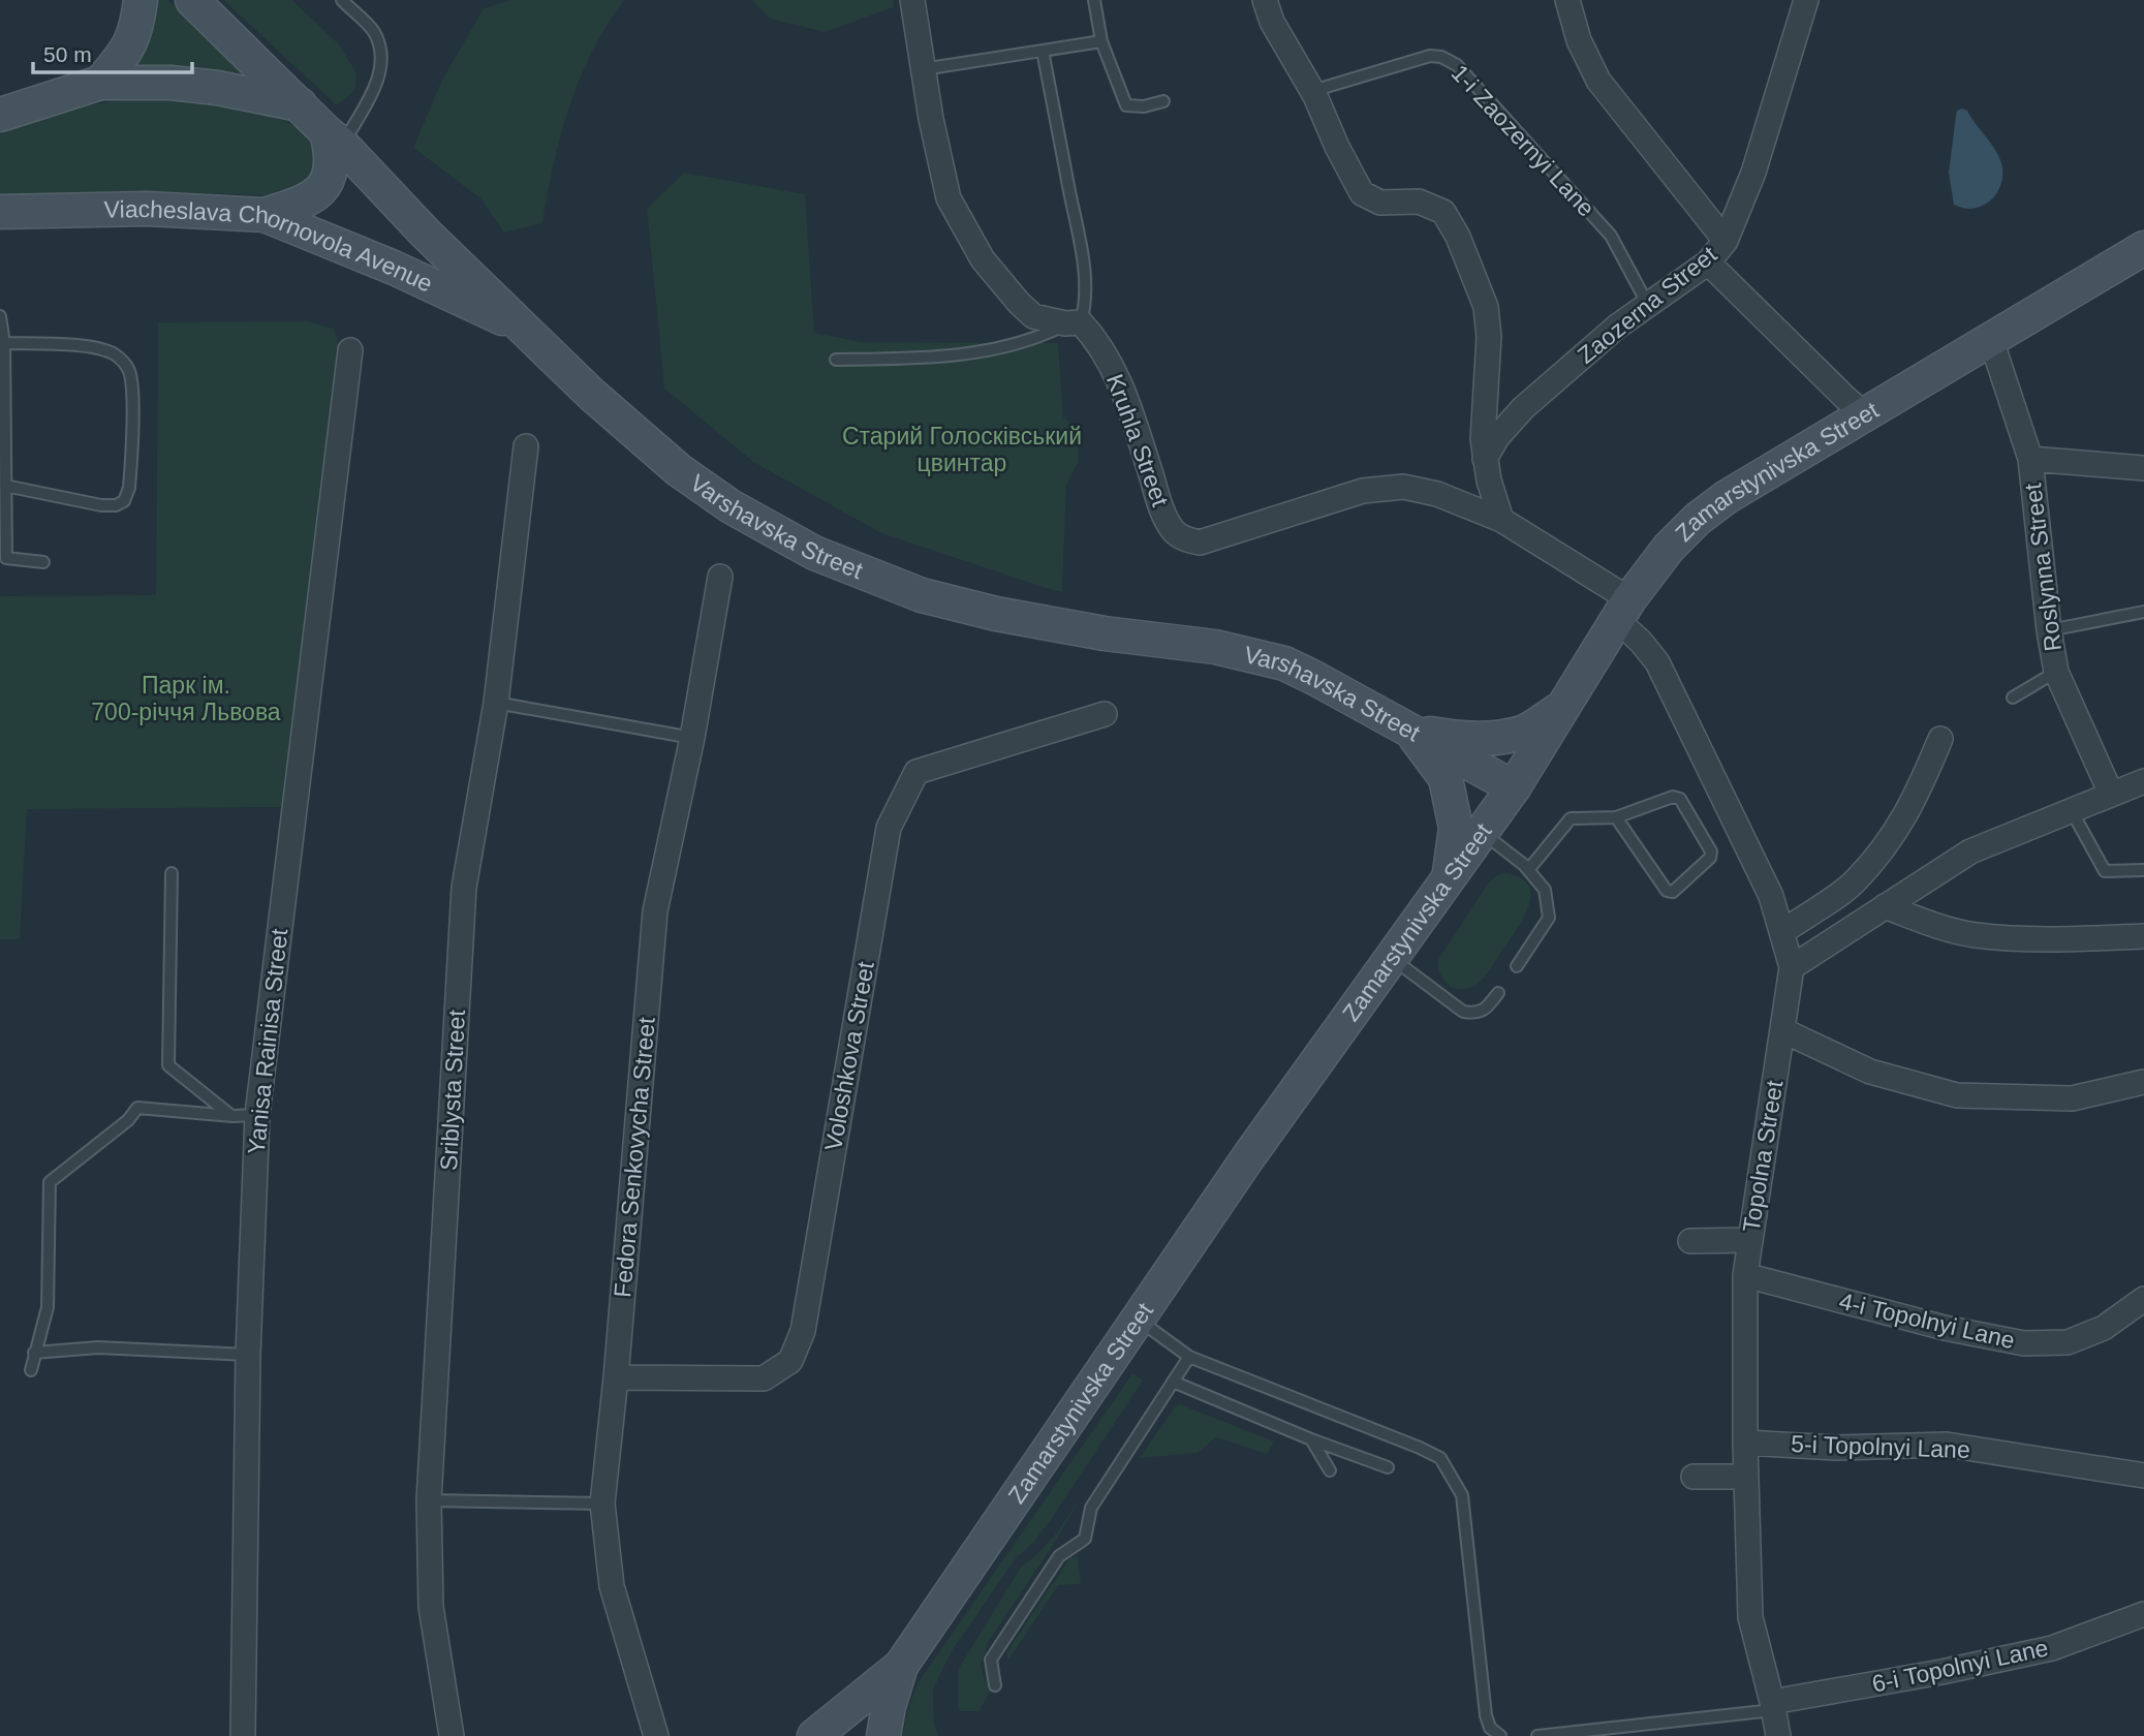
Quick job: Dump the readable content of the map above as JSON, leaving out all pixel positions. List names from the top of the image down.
{
  "streets": {
    "main road": ["Viacheslava Chornovola Avenue", "Zamarstynivska Street", "Varshavska Street"],
    "street": [
      "Zaozerna Street",
      "Kruhla Street",
      "Roslynna Street",
      "Yanisa Rainisa Street",
      "Voloshkova Street",
      "Sriblysta Street",
      "Topolna Street",
      "Fedora Senkovycha Street",
      "4-i Topolnyi Lane",
      "5-i Topolnyi Lane",
      "6-i Topolnyi Lane"
    ],
    "lane": ["1-i Zaozernyi Lane"]
  },
  "crossings": [
    ["1-i Zaozernyi Lane", "Zaozerna Street"],
    ["Viacheslava Chornovola Avenue", "Varshavska Street"],
    ["Kruhla Street", "Zamarstynivska Street"],
    ["Kruhla Street", "Topolna Street"],
    ["Zamarstynivska Street", "Varshavska Street"],
    ["Zamarstynivska Street", "Roslynna Street"],
    ["Zamarstynivska Street", "Topolna Street"],
    ["Voloshkova Street", "Fedora Senkovycha Street"],
    ["Topolna Street", "4-i Topolnyi Lane"],
    ["Topolna Street", "5-i Topolnyi Lane"],
    ["Topolna Street", "6-i Topolnyi Lane"]
  ],
  "parks": ["Старий Голосківський цвинтар", "Парк ім. 700-річчя Львова"],
  "scale_bar": "50 m"
}
